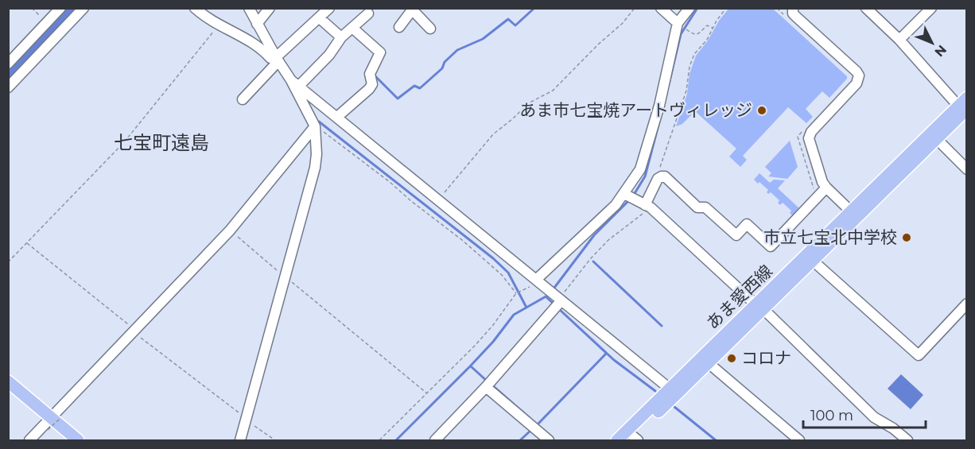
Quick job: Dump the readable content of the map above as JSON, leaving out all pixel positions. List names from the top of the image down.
{
  "streets": {
    "main road": ["あま愛西線"]
  },
  "districts": ["七宝町遠島"],
  "places": ["あま市七宝焼アートヴィレッジ", "市立七宝北中学校", "コロナ"],
  "scale_bar": "100 m",
  "north": "bottom right"
}
